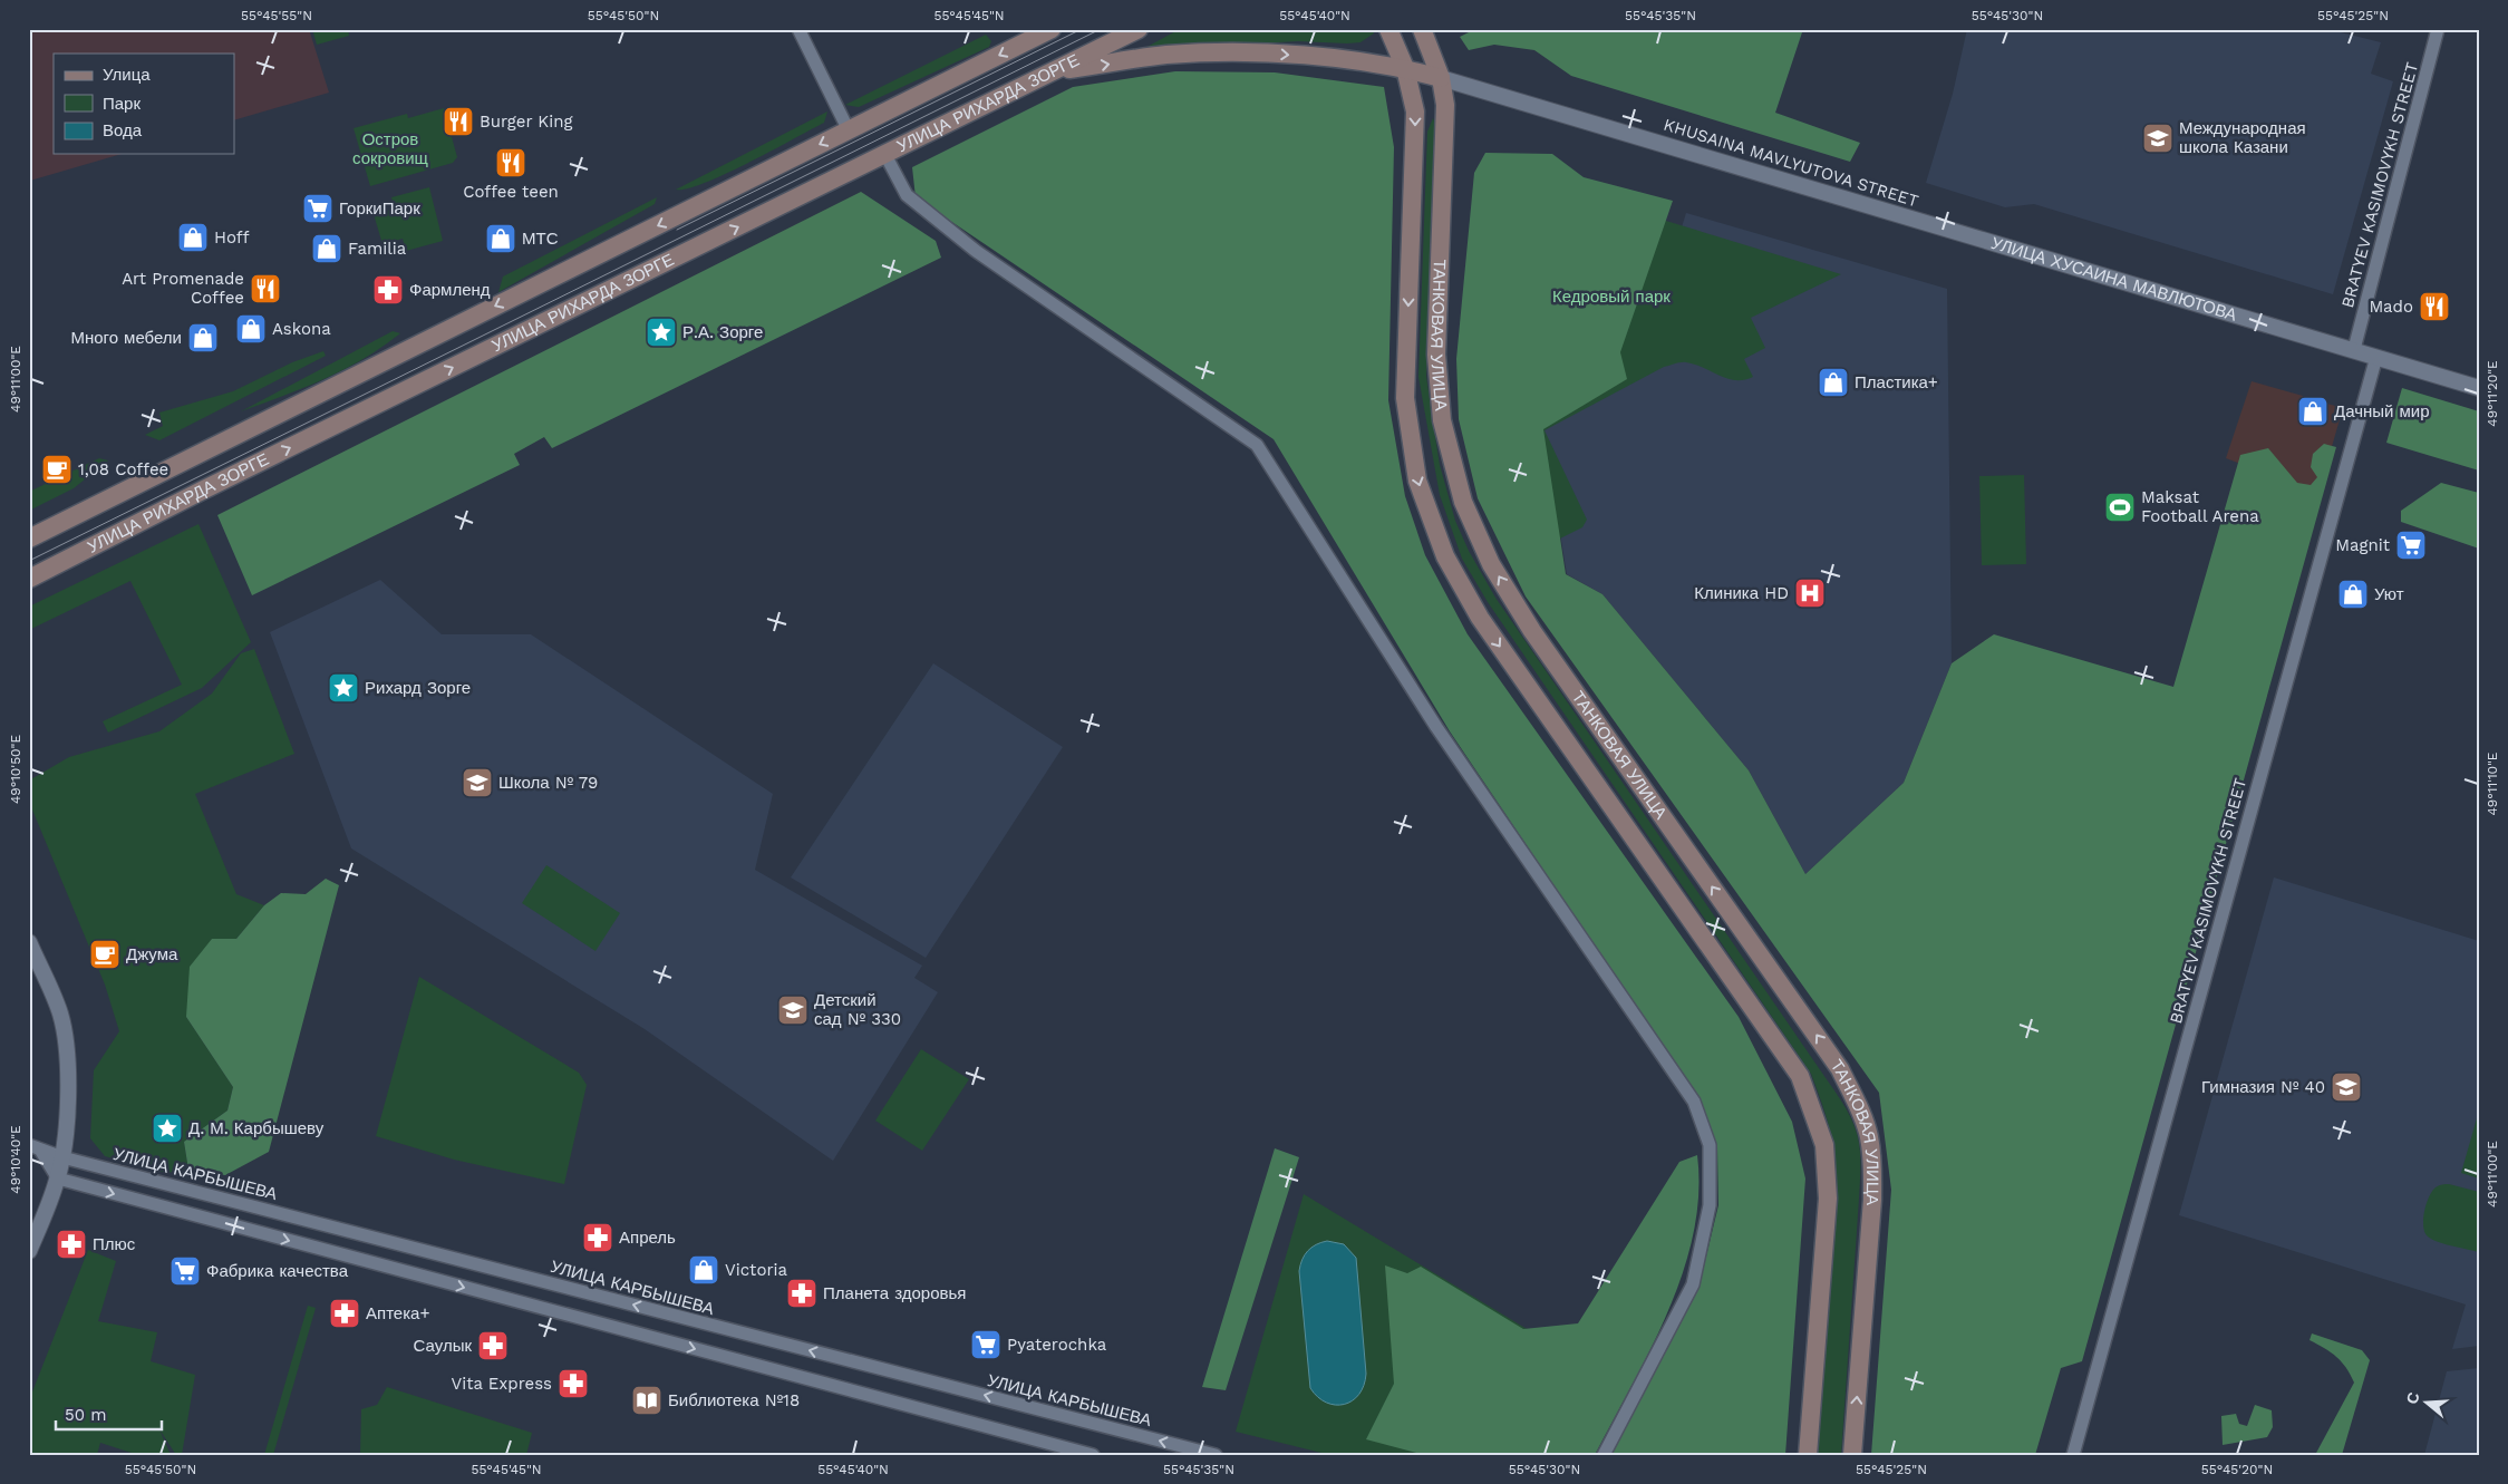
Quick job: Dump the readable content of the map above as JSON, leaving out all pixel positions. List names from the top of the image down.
{
  "streets": {
    "main road": ["УЛИЦА РИХАРДА ЗОРГЕ", "ТАНКОВАЯ УЛИЦА"],
    "street": ["KHUSAINA MAVLYUTOVA STREET", "BRATYEV KASIMOVYKH STREET", "УЛИЦА КАРБЫШЕВА"]
  },
  "crossings": [
    ["KHUSAINA MAVLYUTOVA STREET", "BRATYEV KASIMOVYKH STREET"],
    ["KHUSAINA MAVLYUTOVA STREET", "ТАНКОВАЯ УЛИЦА"]
  ],
  "parks": ["Остров сокровищ", "Кедровый парк"],
  "places": {
    "restaurant": [
      "Burger King",
      "Coffee teen",
      "Art Promenade Coffee",
      "Mado"
    ],
    "school or university": [
      "Международная школа Казани",
      "Школа № 79",
      "Детский сад № 330",
      "Гимназия № 40"
    ],
    "supermarket": [
      "ГоркиПарк",
      "Magnit",
      "Фабрика качества",
      "Pyaterochka"
    ],
    "shop": [
      "Hoff",
      "МТС",
      "Familia",
      "Askona",
      "Много мебели",
      "Пластика+",
      "Дачный мир",
      "Уют",
      "Victoria"
    ],
    "pharmacy": [
      "Фармленд",
      "Апрель",
      "Плюс",
      "Планета здоровья",
      "Аптека+",
      "Саулык",
      "Vita Express"
    ],
    "place": ["Р.А. Зорге", "Рихард Зорге", "Д. М. Карбышеву"],
    "cafe": ["1,08 Coffee", "Джума"],
    "sports": ["Maksat Football Arena"],
    "hospital": ["Клиника HD"],
    "library": ["Библиотека №18"]
  },
  "legend": ["Улица", "Парк", "Вода"],
  "scale_bar": "50 m",
  "north": "left",
  "coordinates": [
    "55°45'55\"N",
    "55°45'50\"N",
    "55°45'45\"N",
    "55°45'40\"N",
    "55°45'35\"N",
    "55°45'30\"N",
    "55°45'25\"N",
    "49°11'00\"E",
    "49°11'20\"E",
    "49°10'50\"E",
    "49°11'10\"E",
    "49°10'40\"E",
    "55°45'20\"N"
  ]
}
